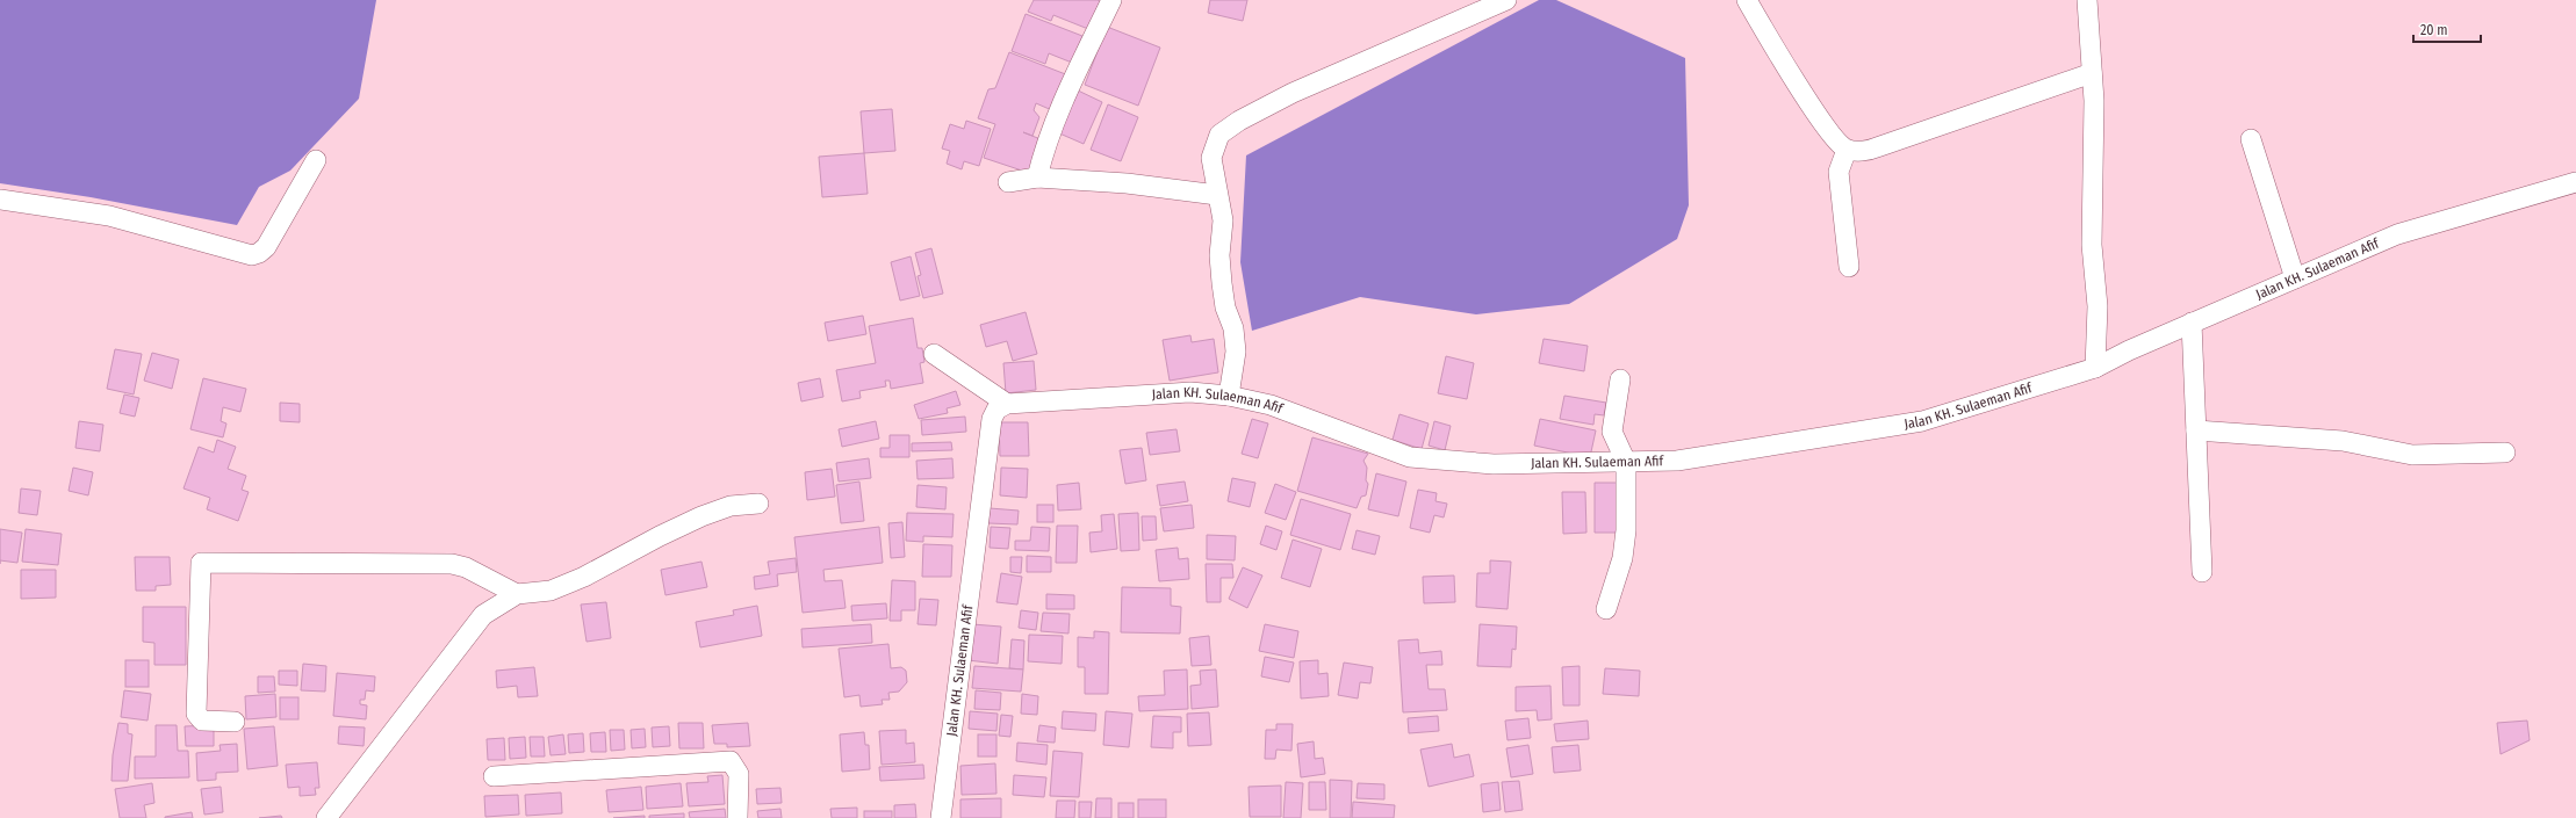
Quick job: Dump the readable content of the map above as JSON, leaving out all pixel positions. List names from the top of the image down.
{
  "streets": {
    "street": ["Jalan KH. Sulaeman Afif"]
  },
  "scale_bar": "20 m"
}
